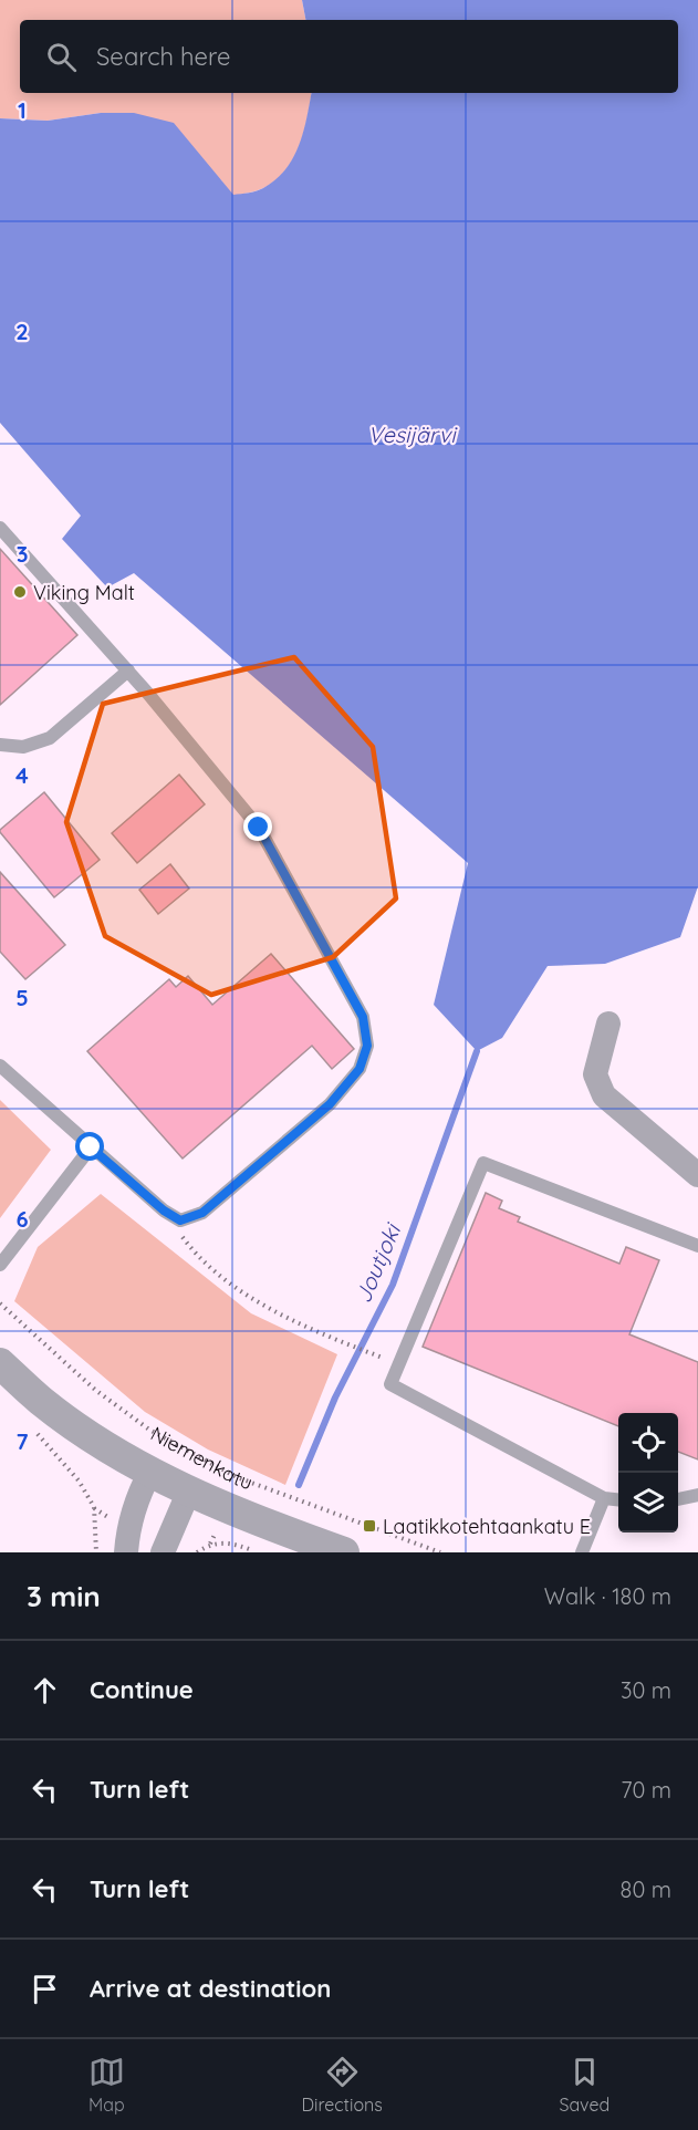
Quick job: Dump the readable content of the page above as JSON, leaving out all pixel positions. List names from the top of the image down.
{
  "streets": {
    "street": ["Niemenkatu"]
  },
  "water": ["Vesijärvi", "Joutjoki"],
  "places": {
    "other": ["Viking Malt"],
    "transit": ["Laatikkotehtaankatu E"]
  },
  "page": {
    "search": "Search here",
    "heading": ["3 min", "Walk · 180 m"],
    "list": [
      ["Continue", "30 m"],
      ["Turn left", "70 m"],
      ["Turn left", "80 m"],
      "Arrive at destination"
    ],
    "nav": ["Map", "Directions", "Saved"]
  },
  "grid": {
    "rows": [
      "1",
      "2",
      "3",
      "4",
      "5",
      "6",
      "7"
    ]
  }
}
